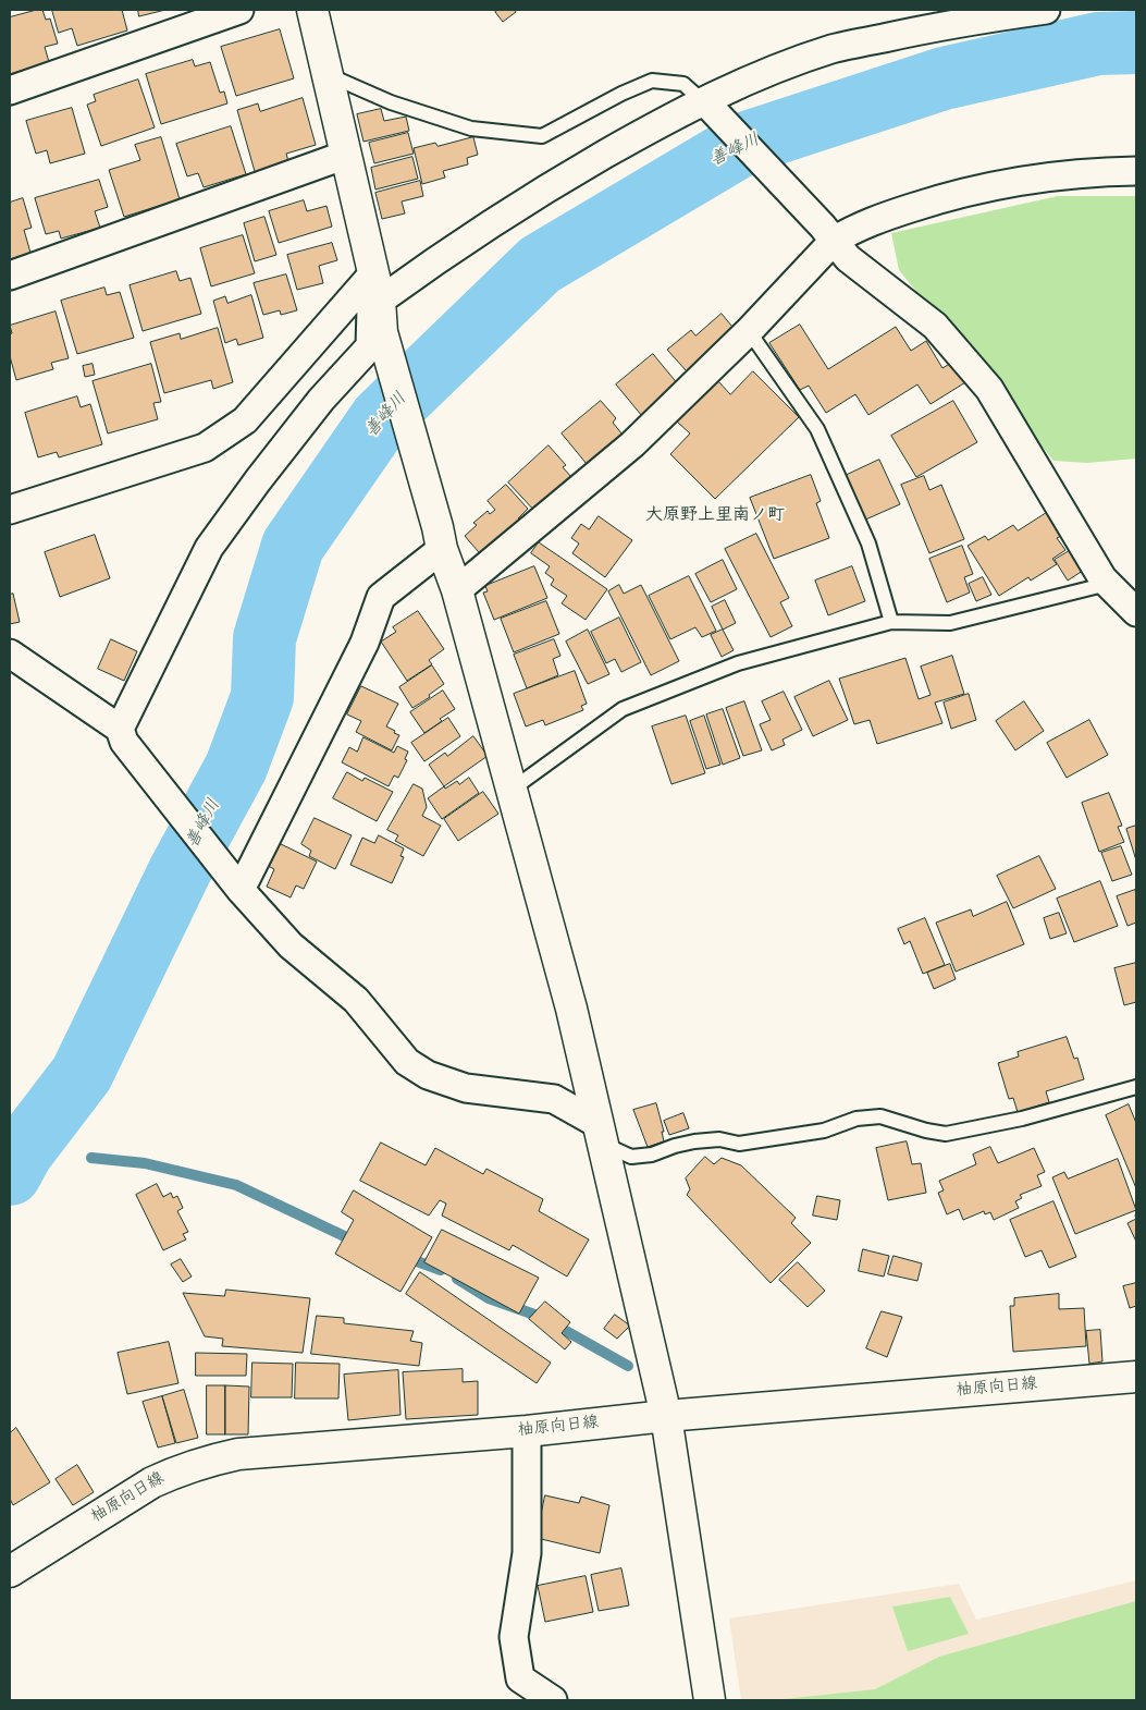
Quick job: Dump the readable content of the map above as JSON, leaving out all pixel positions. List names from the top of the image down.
{
  "streets": {
    "street": ["柚原向日線"]
  },
  "districts": ["大原野上里南ノ町"],
  "water": ["善峰川"]
}
